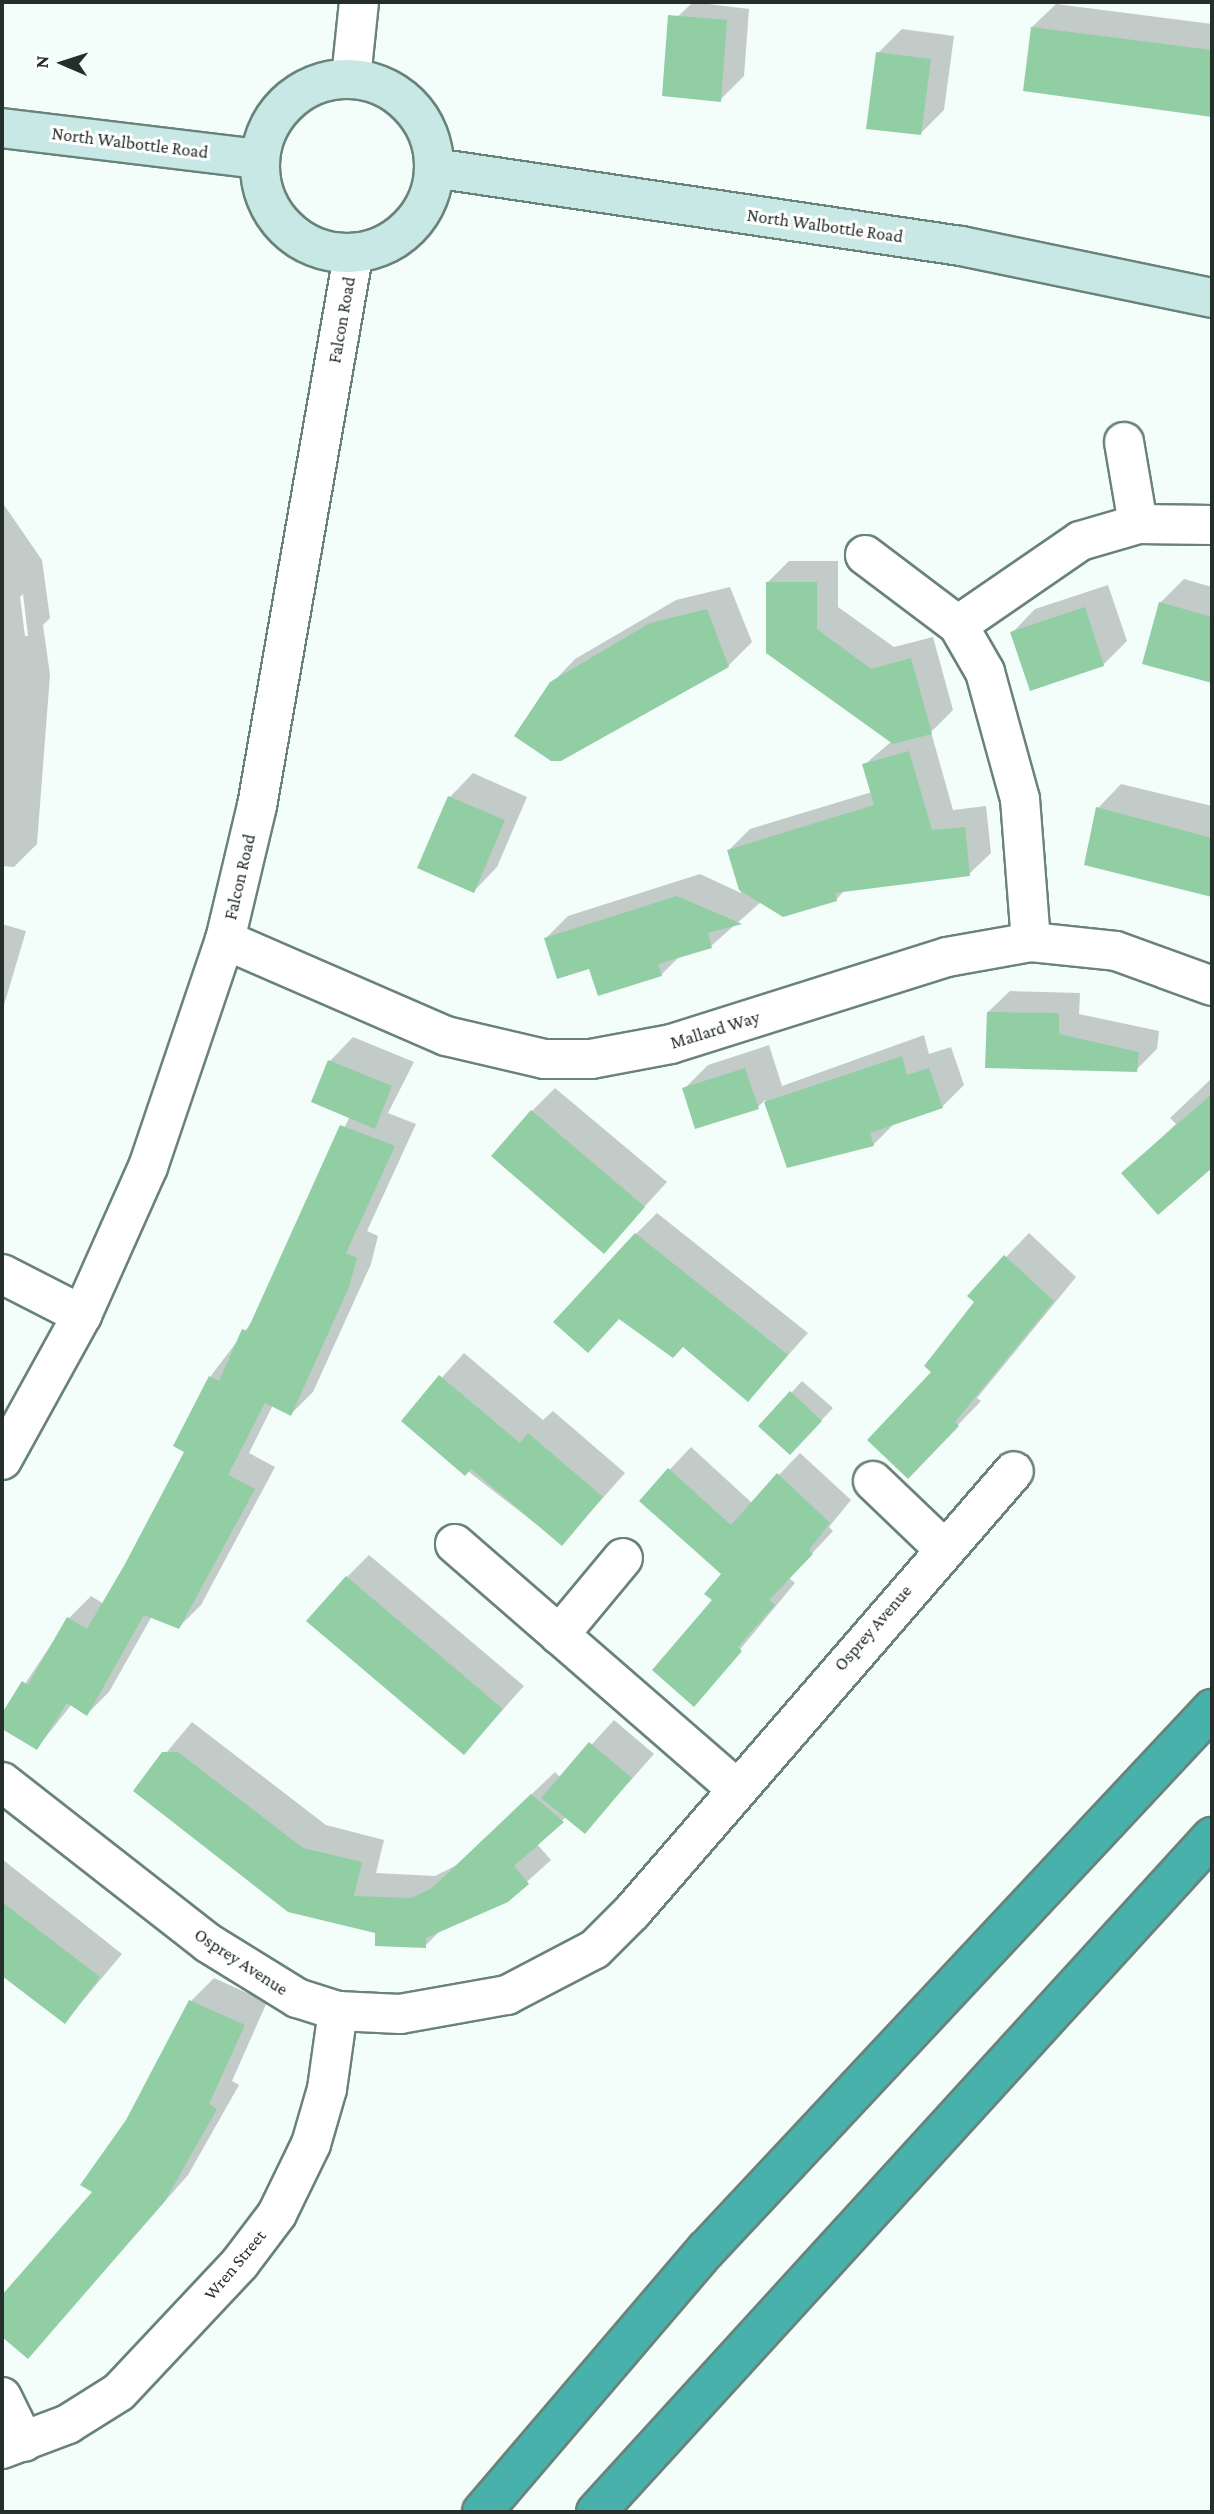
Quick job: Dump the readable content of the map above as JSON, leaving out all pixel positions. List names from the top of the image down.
{
  "streets": {
    "street": [
      "North Walbottle Road",
      "Falcon Road",
      "Mallard Way",
      "Osprey Avenue",
      "Wren Street"
    ]
  },
  "crossings": [
    ["North Walbottle Road", "Falcon Road"],
    ["Falcon Road", "Mallard Way"],
    ["Osprey Avenue", "Wren Street"]
  ],
  "north": "left"
}
